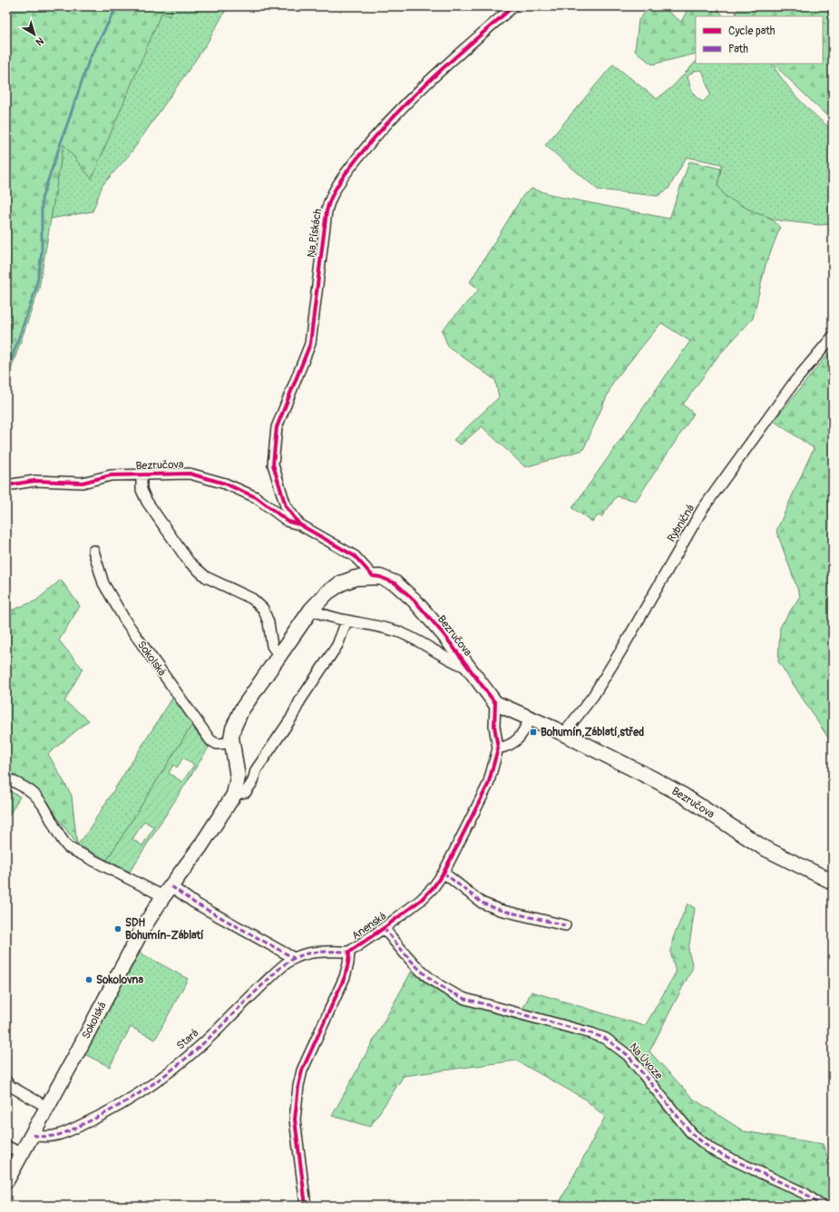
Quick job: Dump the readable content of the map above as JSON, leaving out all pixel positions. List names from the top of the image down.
{
  "streets": {
    "main road": ["Bezručova", "Sokolská"],
    "street": [
      "Na Pískách",
      "Rybničná",
      "Anenská",
      "Stará",
      "Na Úvoze"
    ]
  },
  "crossings": [
    ["Na Pískách", "Bezručova"],
    ["Bezručova", "Rybničná"],
    ["Bezručova", "Sokolská"],
    ["Bezručova", "Anenská"],
    ["Sokolská", "Stará"],
    ["Anenská", "Stará"],
    ["Anenská", "Na Úvoze"]
  ],
  "places": {
    "transit": ["Bohumín,Záblatí,střed"],
    "other": ["SDH Bohumín-Záblatí", "Sokolovna"]
  },
  "legend": ["Cycle path", "Path"],
  "north": "bottom right"
}
